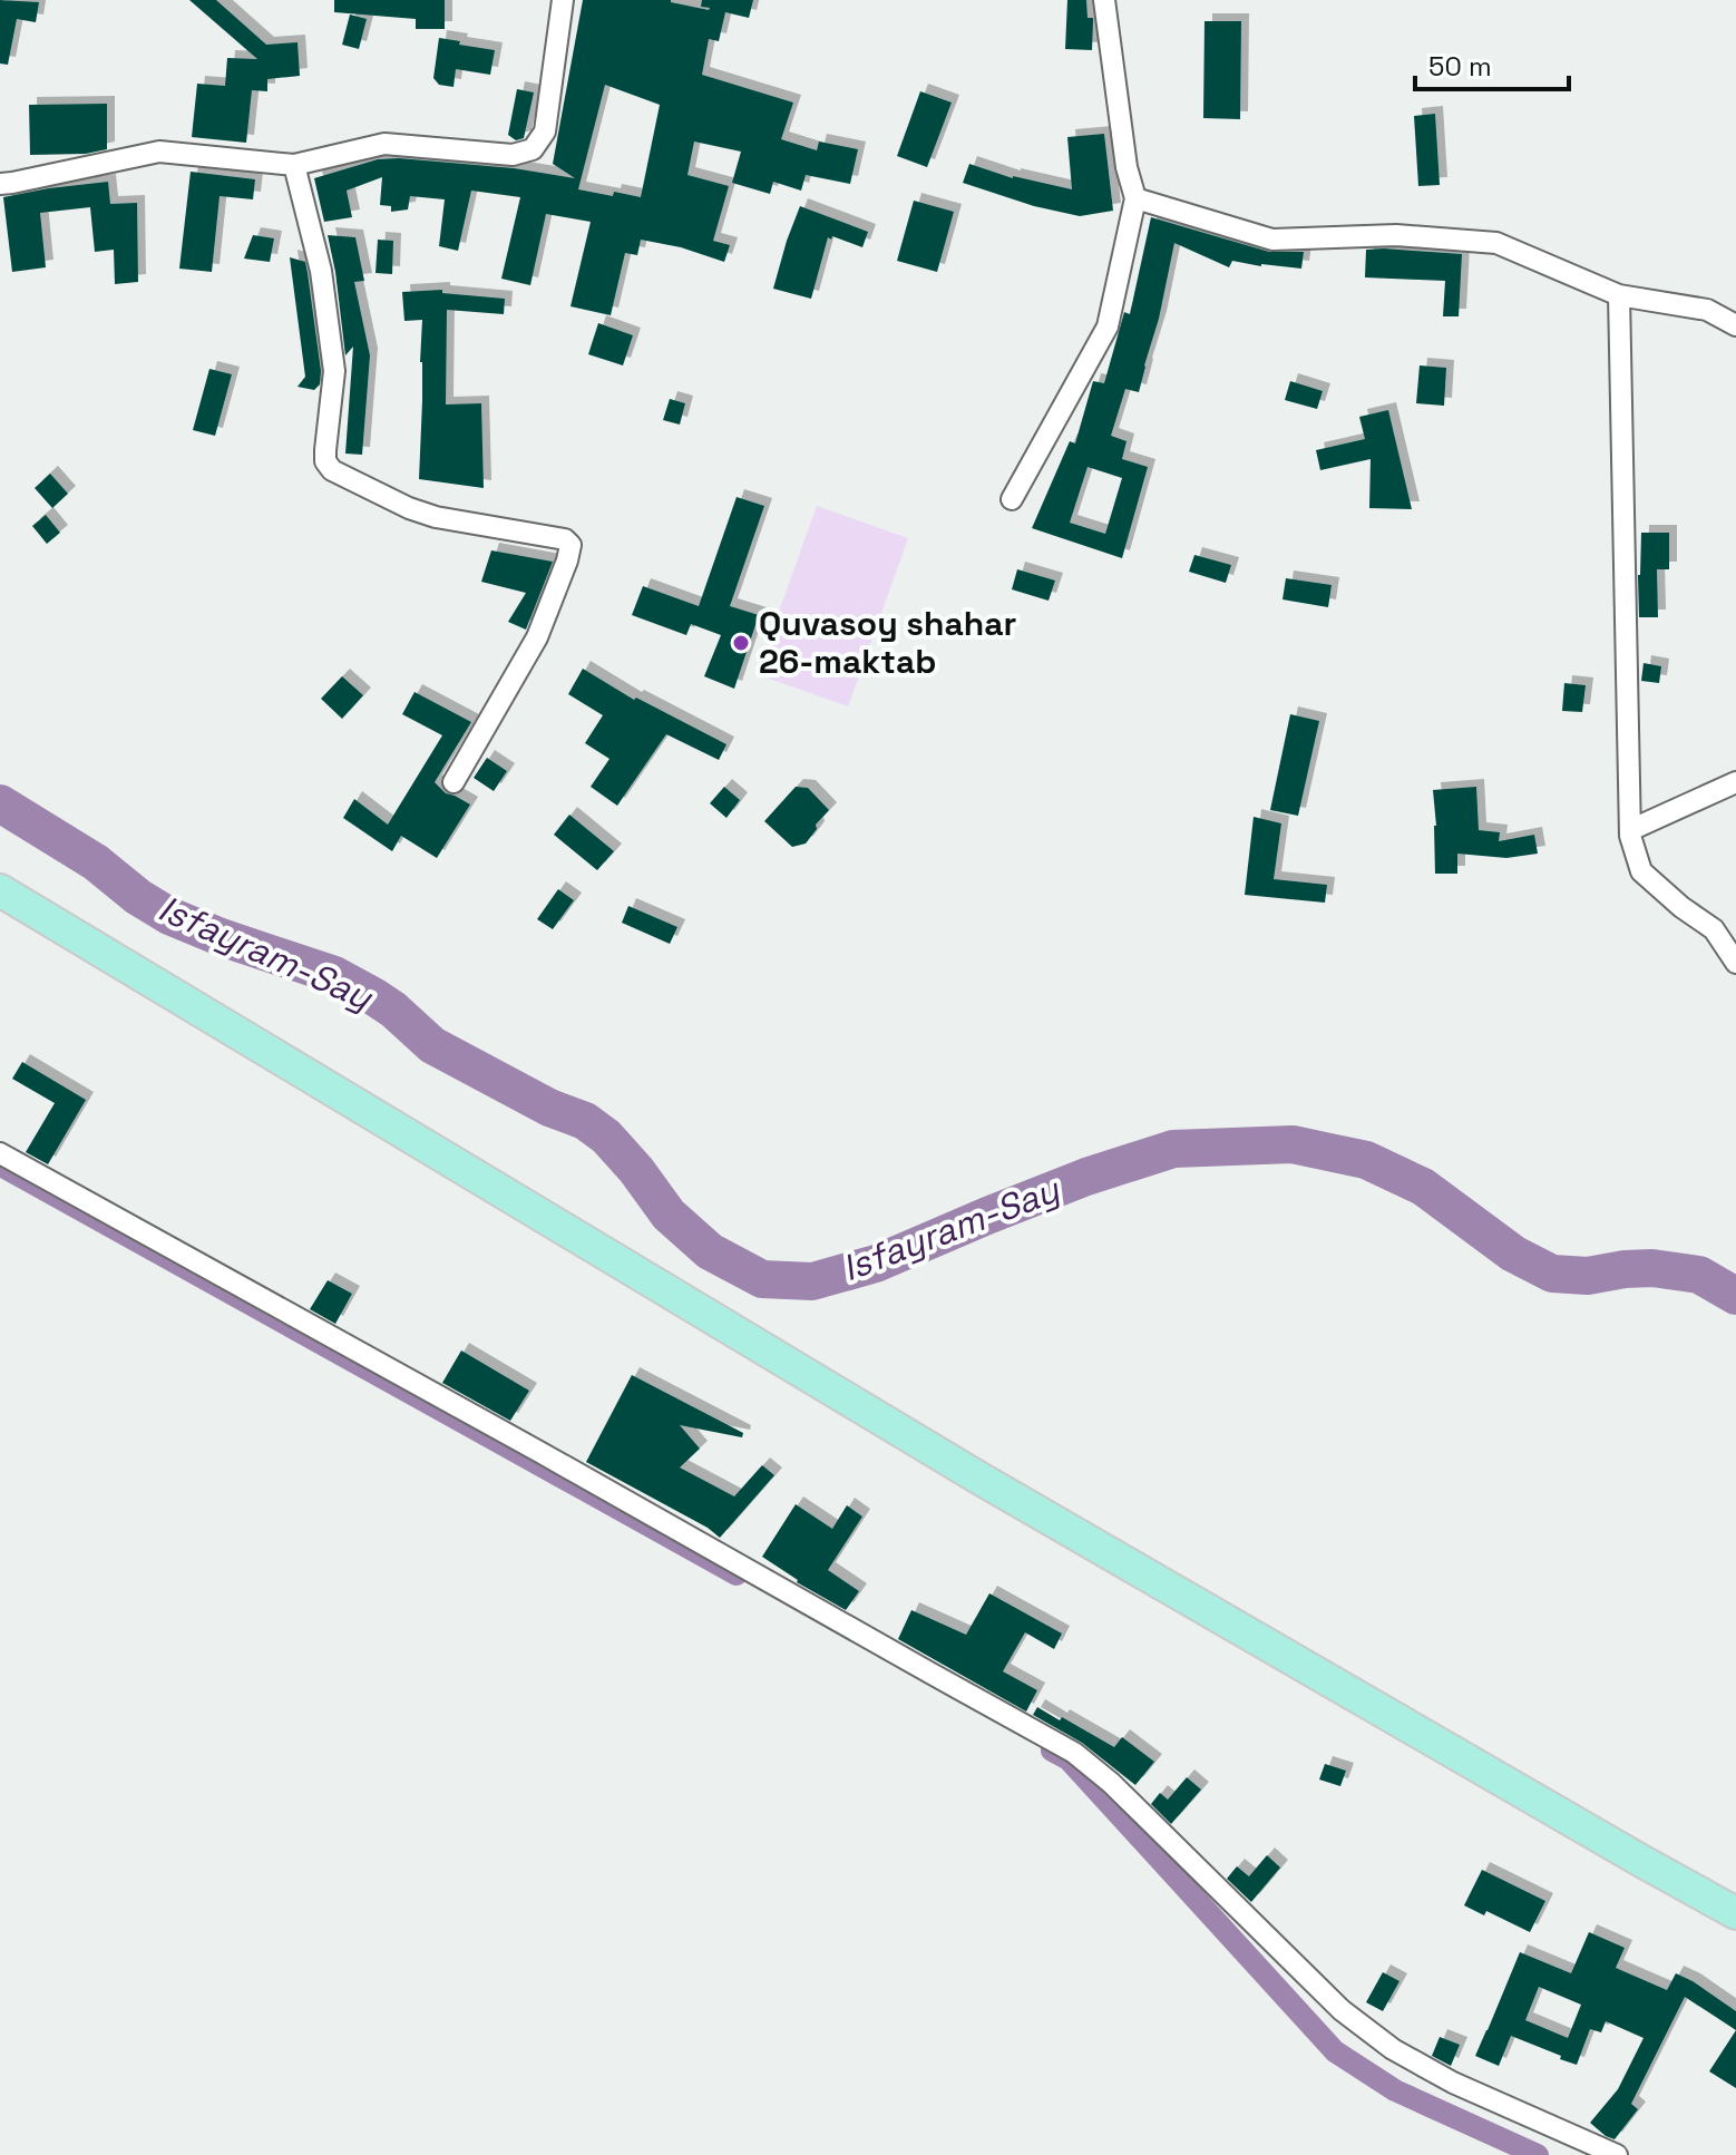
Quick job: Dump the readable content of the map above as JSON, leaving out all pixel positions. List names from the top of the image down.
{
  "water": ["Isfayram-Say"],
  "places": ["Quvasoy shahar 26-maktab"],
  "scale_bar": "50 m"
}
